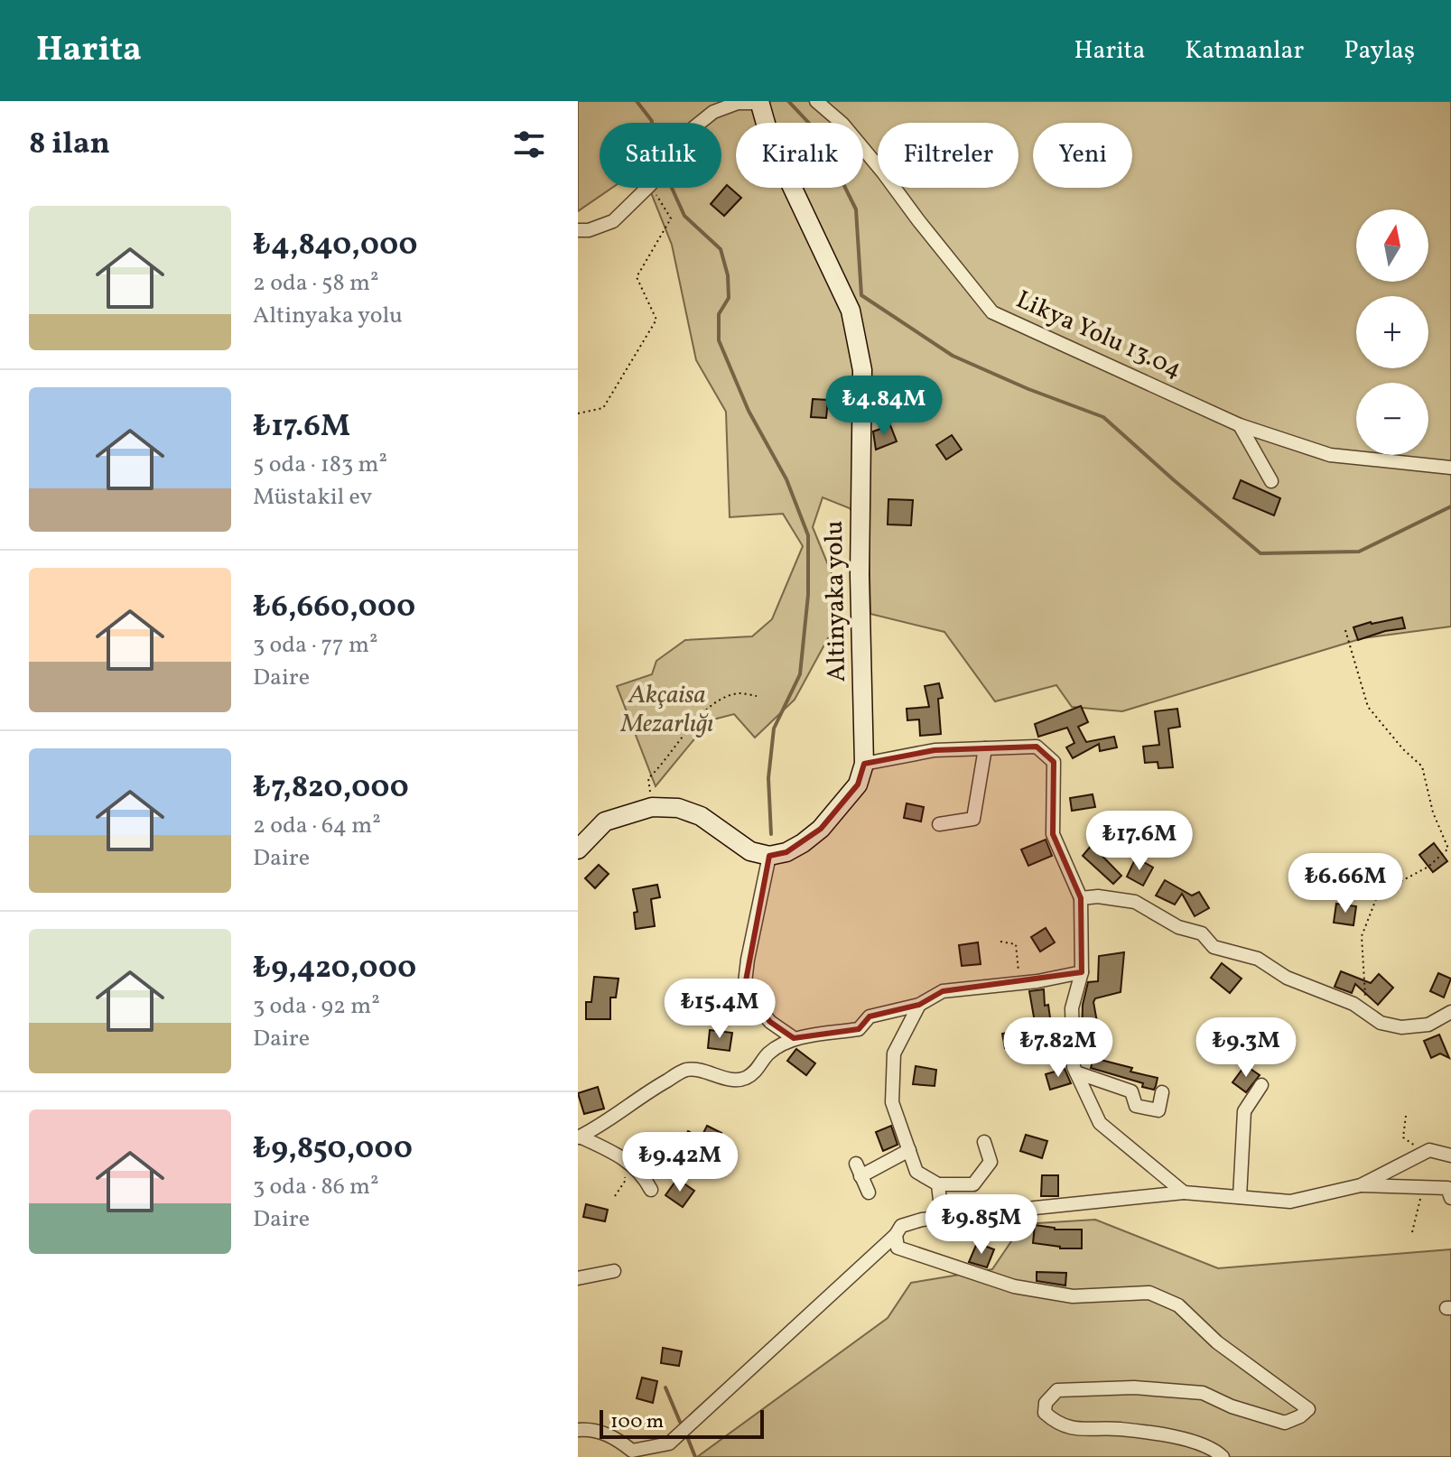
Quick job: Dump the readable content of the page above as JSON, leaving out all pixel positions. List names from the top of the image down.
{
  "streets": {
    "main road": ["Altinyaka yolu"],
    "street": ["Likya Yolu 13.04"]
  },
  "parks": ["Akçaisa Mezarlığı"],
  "scale_bar": "100 m",
  "north": "top",
  "page": {
    "header": "Harita",
    "nav": ["Harita", "Katmanlar", "Paylaş"],
    "heading": "8 ilan",
    "chip": [
      "Satılık",
      "Kiralık",
      "Filtreler",
      "Yeni"
    ],
    "list": [
      {
        "name": "₺4,840,000",
        "note": "2 oda · 58 m² · Altinyaka yolu"
      },
      {
        "name": "₺17.6M",
        "note": "5 oda · 183 m² · Müstakil ev"
      },
      {
        "name": "₺6,660,000",
        "note": "3 oda · 77 m² · Daire"
      },
      {
        "name": "₺7,820,000",
        "note": "2 oda · 64 m² · Daire"
      },
      {
        "name": "₺9,420,000",
        "note": "3 oda · 92 m² · Daire"
      },
      {
        "name": "₺9,850,000",
        "note": "3 oda · 86 m² · Daire"
      }
    ],
    "map_buttons": ["+", "−"],
    "price": [
      "₺4.84M",
      "₺17.6M",
      "₺6.66M",
      "₺15.4M",
      "₺7.82M",
      "₺9.3M",
      "₺9.42M",
      "₺9.85M"
    ],
    "scale": "100 m"
  }
}
